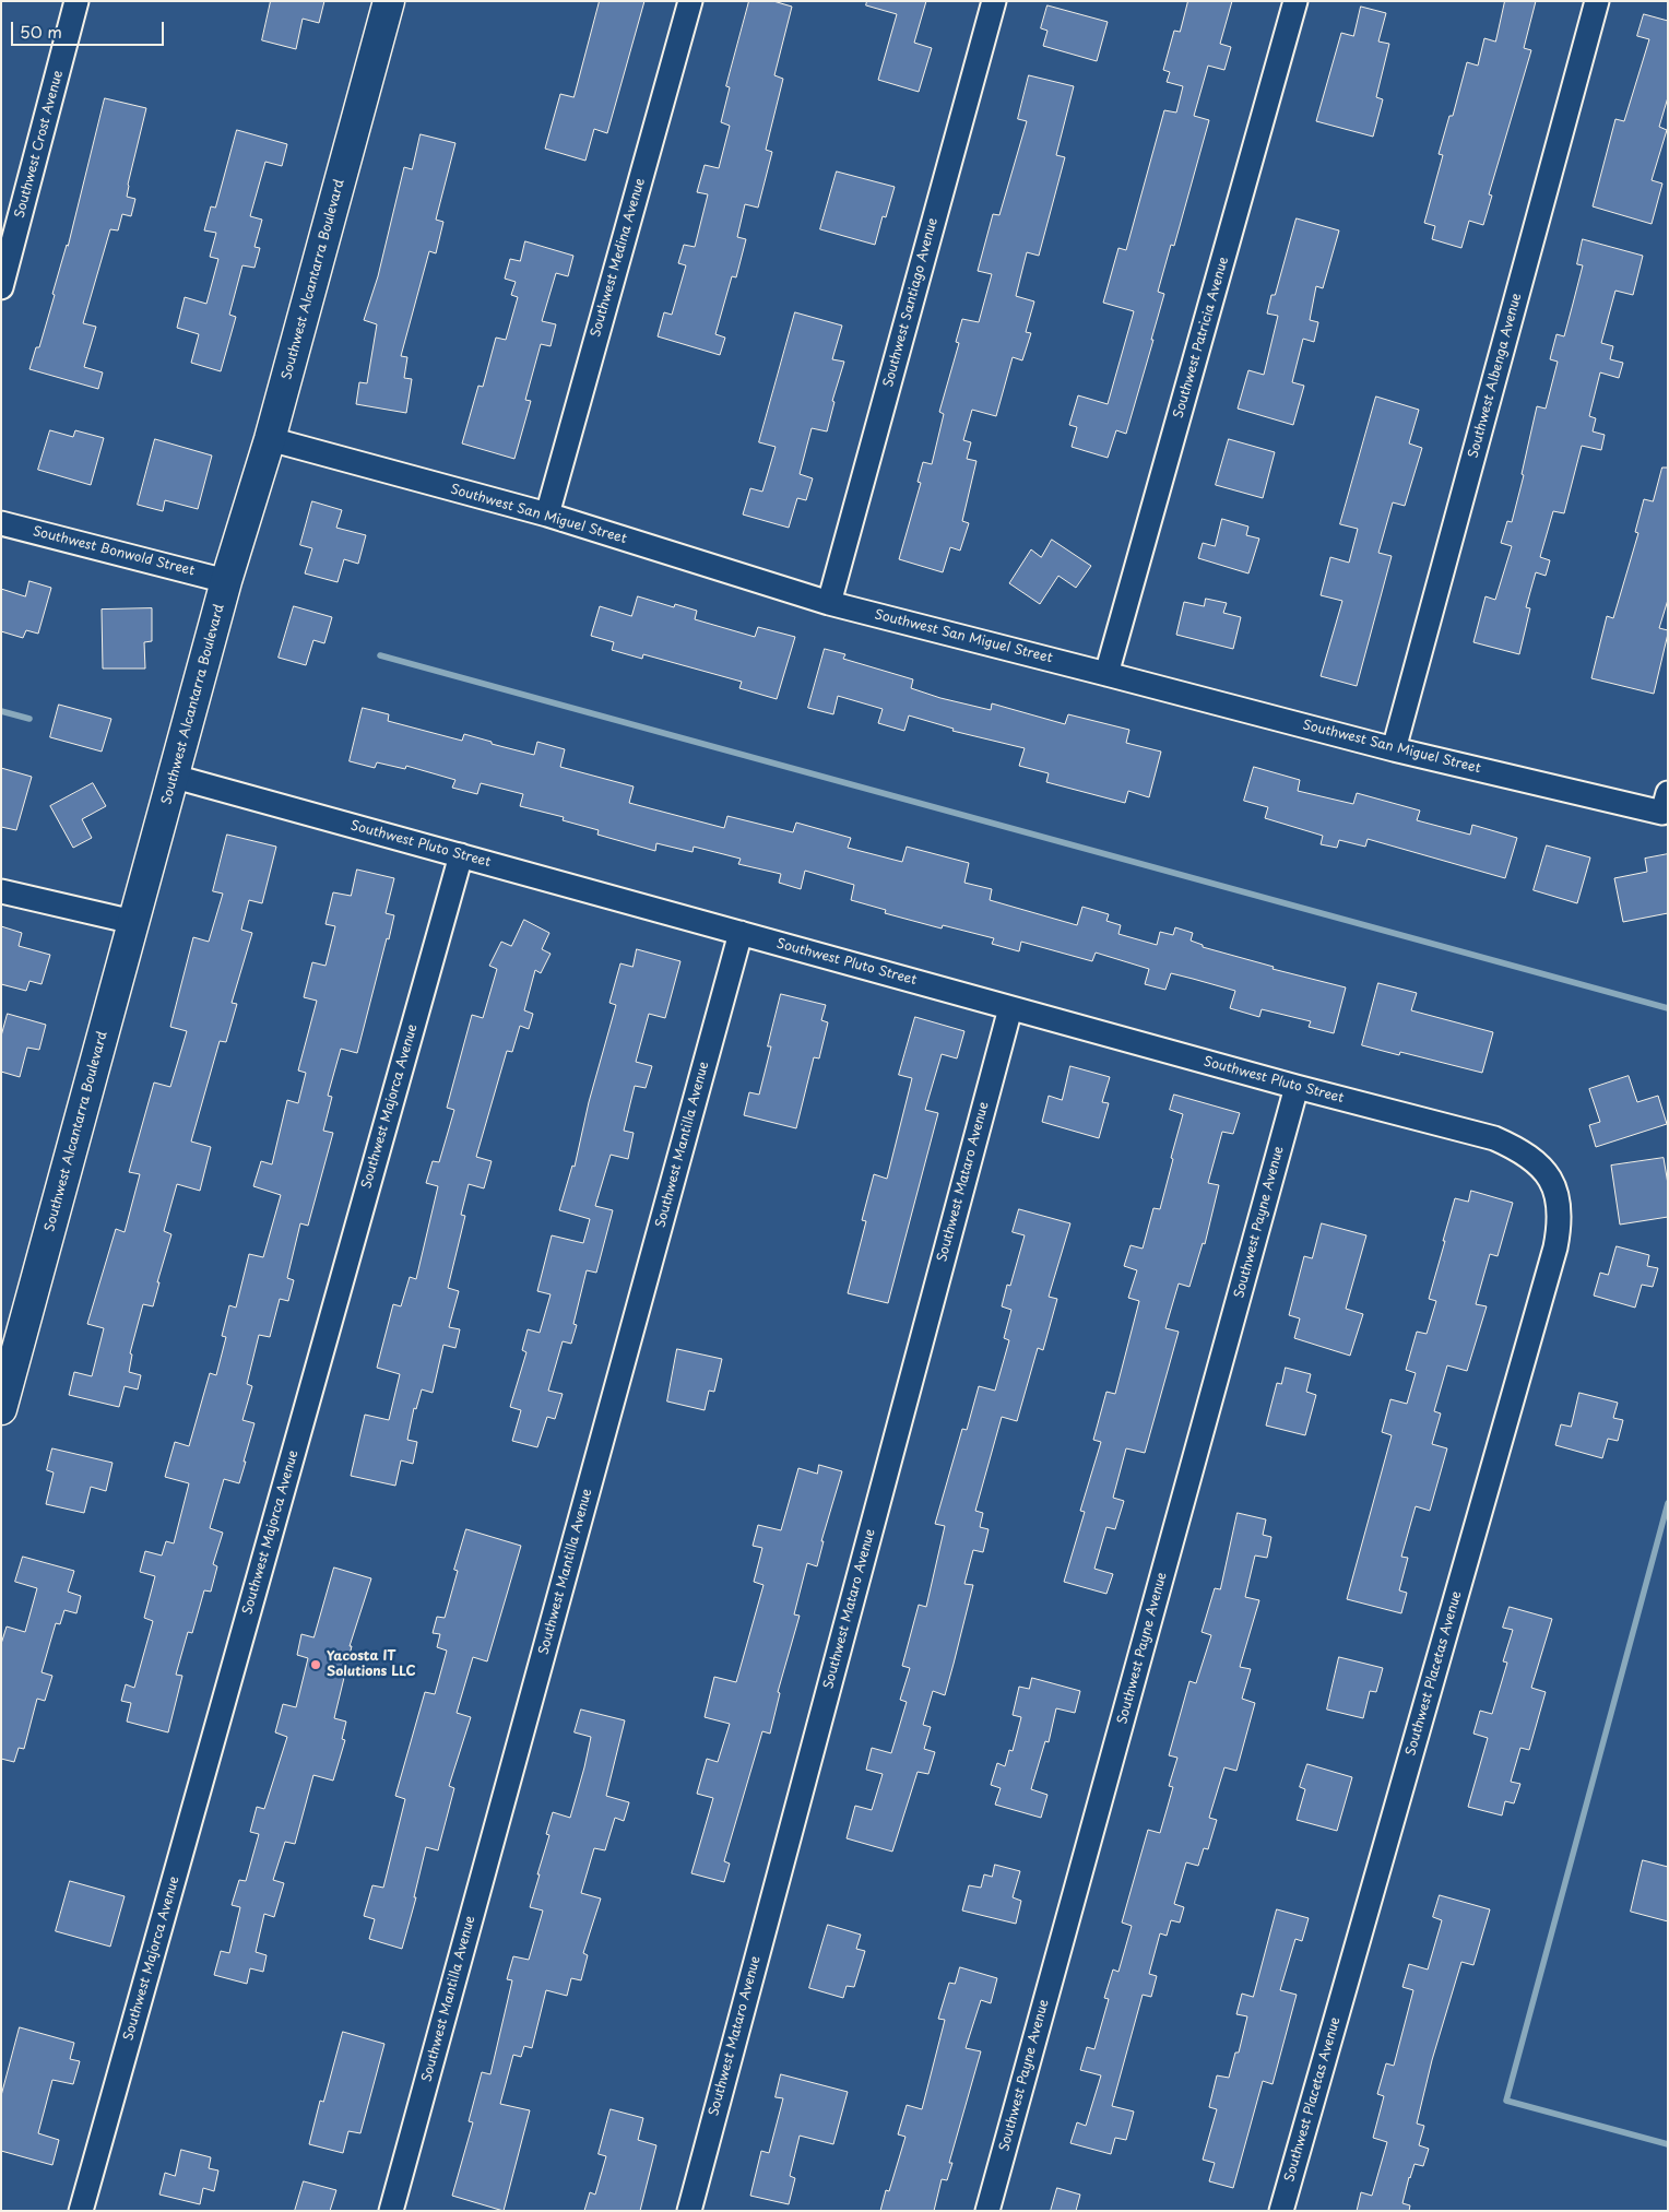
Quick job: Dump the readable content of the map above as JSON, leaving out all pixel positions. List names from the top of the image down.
{
  "streets": {
    "street": [
      "Southwest Crost Avenue",
      "Southwest Medina Avenue",
      "Southwest Alcantarra Boulevard",
      "Southwest Santiago Avenue",
      "Southwest Patricia Avenue",
      "Southwest Albenga Avenue",
      "Southwest San Miguel Street",
      "Southwest Bonwold Street",
      "Southwest Pluto Street",
      "Southwest Majorca Avenue",
      "Southwest Mantilla Avenue",
      "Southwest Mataro Avenue",
      "Southwest Payne Avenue",
      "Southwest Placetas Avenue"
    ]
  },
  "crossings": [
    ["Southwest Medina Avenue", "Southwest San Miguel Street"],
    ["Southwest Alcantarra Boulevard", "Southwest San Miguel Street"],
    ["Southwest Alcantarra Boulevard", "Southwest Bonwold Street"],
    ["Southwest Alcantarra Boulevard", "Southwest Pluto Street"],
    ["Southwest Santiago Avenue", "Southwest San Miguel Street"],
    ["Southwest Patricia Avenue", "Southwest San Miguel Street"],
    ["Southwest Albenga Avenue", "Southwest San Miguel Street"],
    ["Southwest Pluto Street", "Southwest Majorca Avenue"],
    ["Southwest Pluto Street", "Southwest Mantilla Avenue"],
    ["Southwest Pluto Street", "Southwest Mataro Avenue"],
    ["Southwest Pluto Street", "Southwest Payne Avenue"],
    ["Southwest Pluto Street", "Southwest Placetas Avenue"]
  ],
  "places": ["Yacosta IT Solutions LLC"],
  "scale_bar": "50 m"
}
